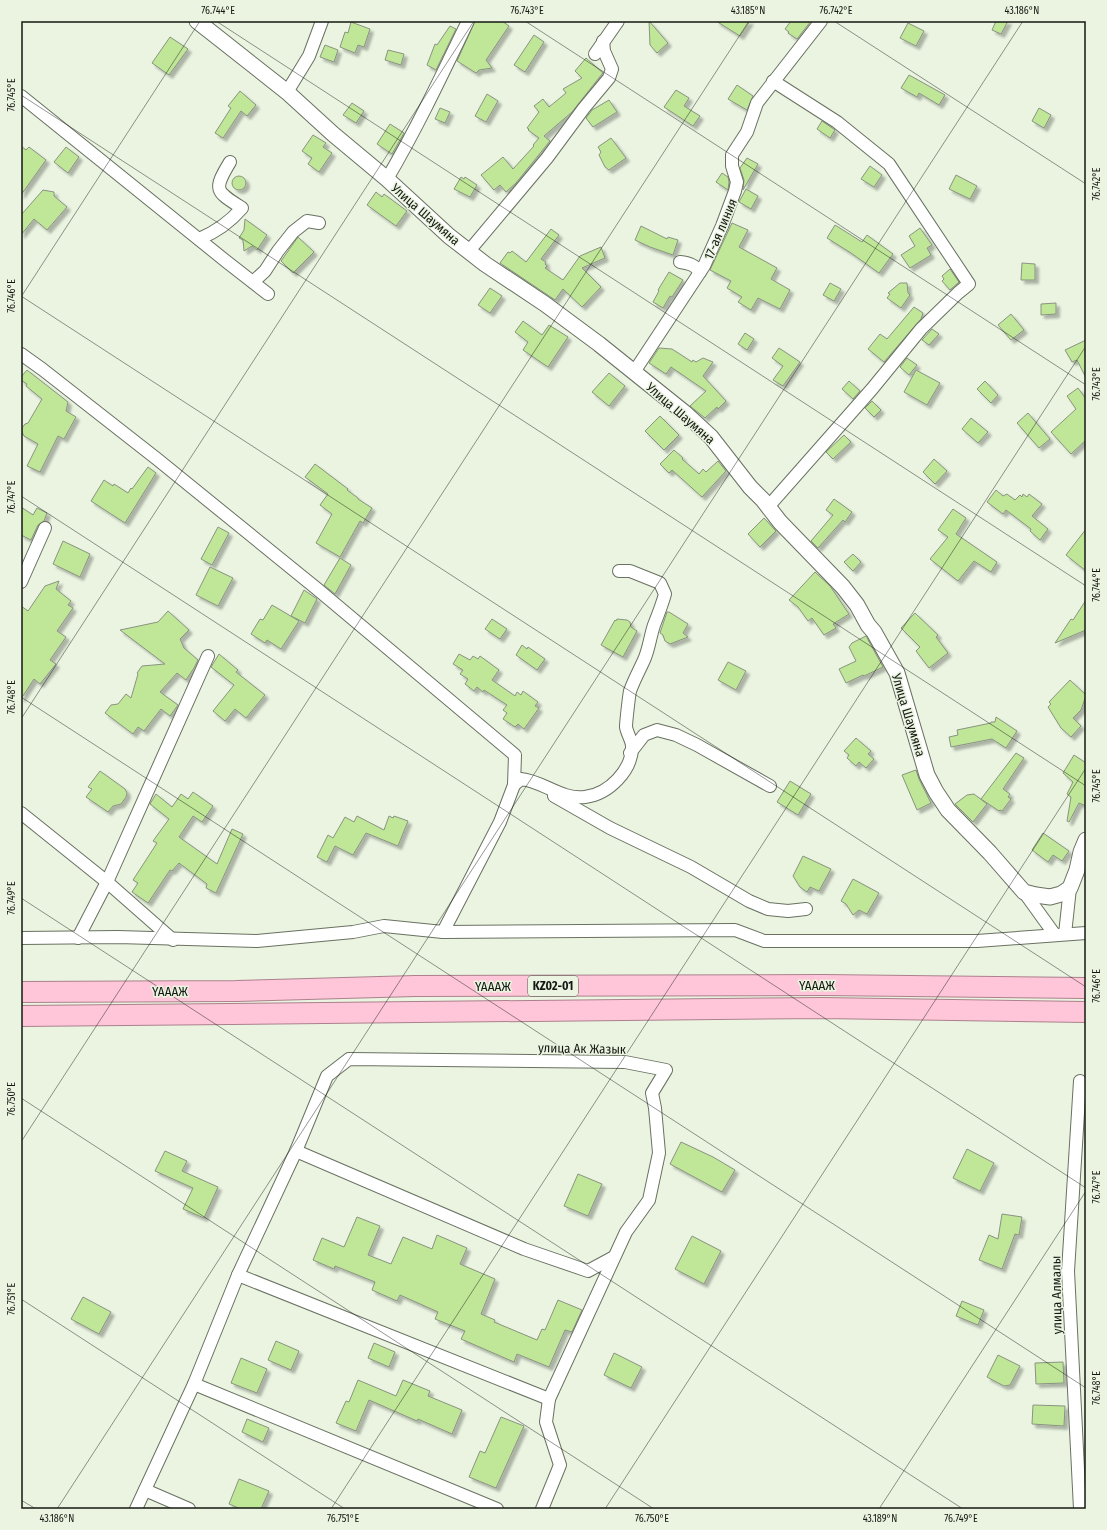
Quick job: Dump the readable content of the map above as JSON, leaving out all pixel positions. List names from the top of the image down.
{
  "streets": {
    "highway": ["ҮАААЖ", "KZ02-01"],
    "street": [
      "Улица Шаумяна",
      "17-ая линия",
      "улица Ак Жазык",
      "улица Алмалы"
    ]
  },
  "crossings": [
    ["Улица Шаумяна", "17-ая линия"]
  ],
  "coordinates": [
    "76.744°E",
    "76.743°E",
    "43.185°N",
    "76.742°E",
    "43.186°N",
    "76.745°E",
    "76.746°E",
    "76.747°E",
    "76.748°E",
    "76.749°E",
    "76.750°E",
    "76.751°E",
    "43.189°N"
  ]
}
